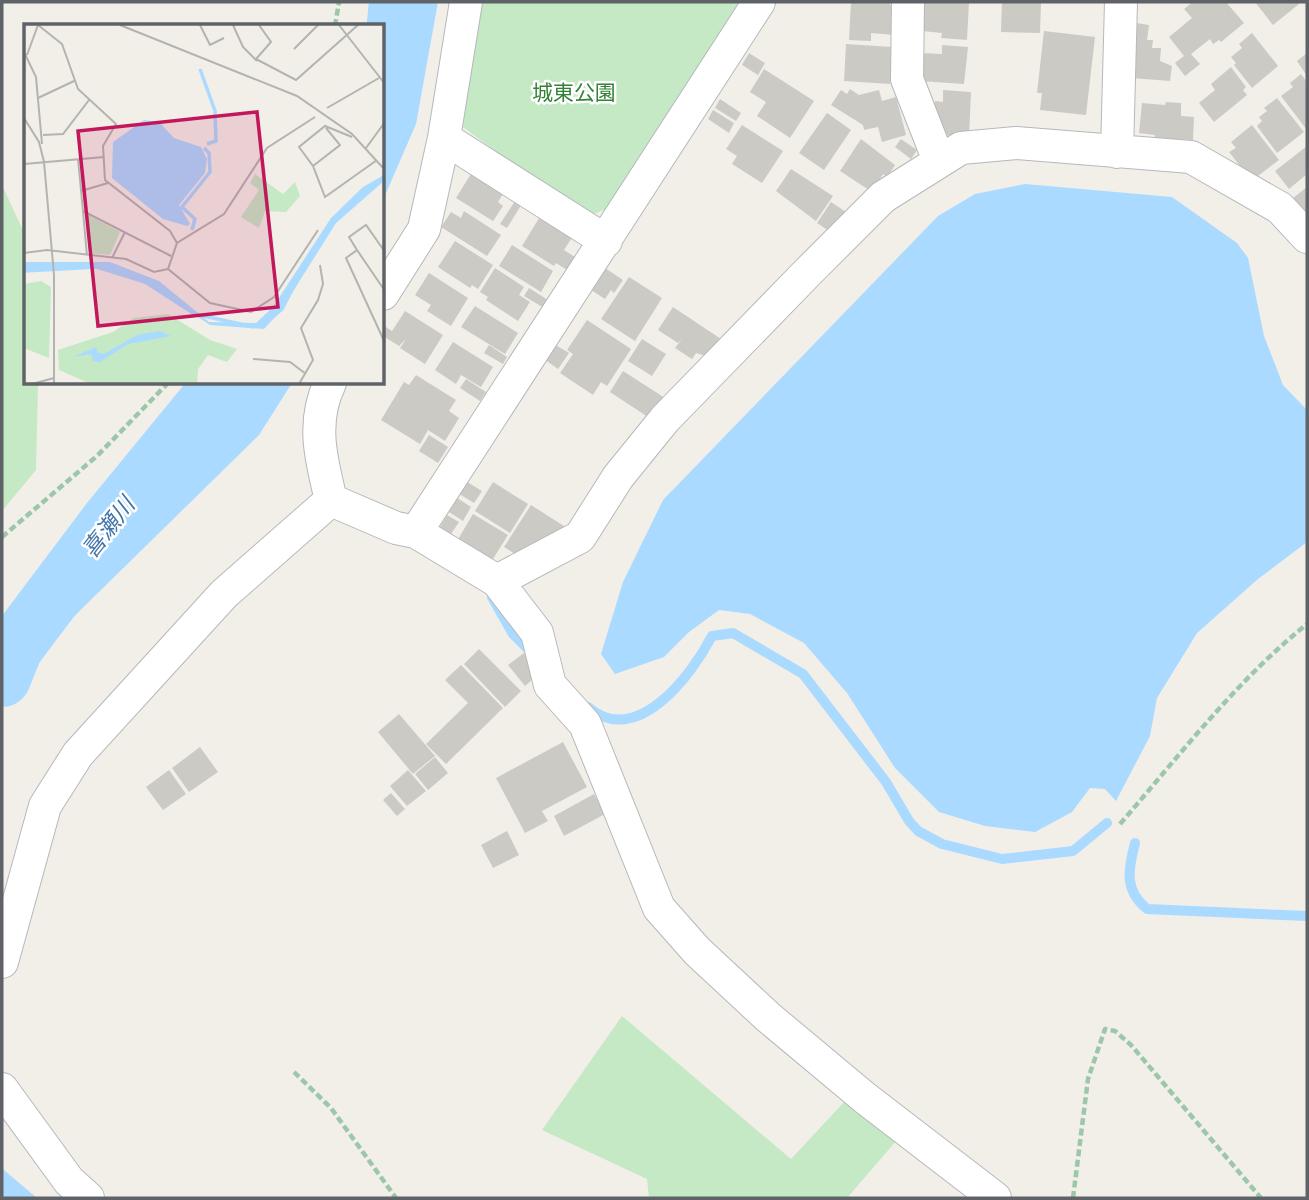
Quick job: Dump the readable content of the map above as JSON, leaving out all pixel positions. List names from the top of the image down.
{
  "water": ["喜瀬川"],
  "parks": ["城東公園"]
}
